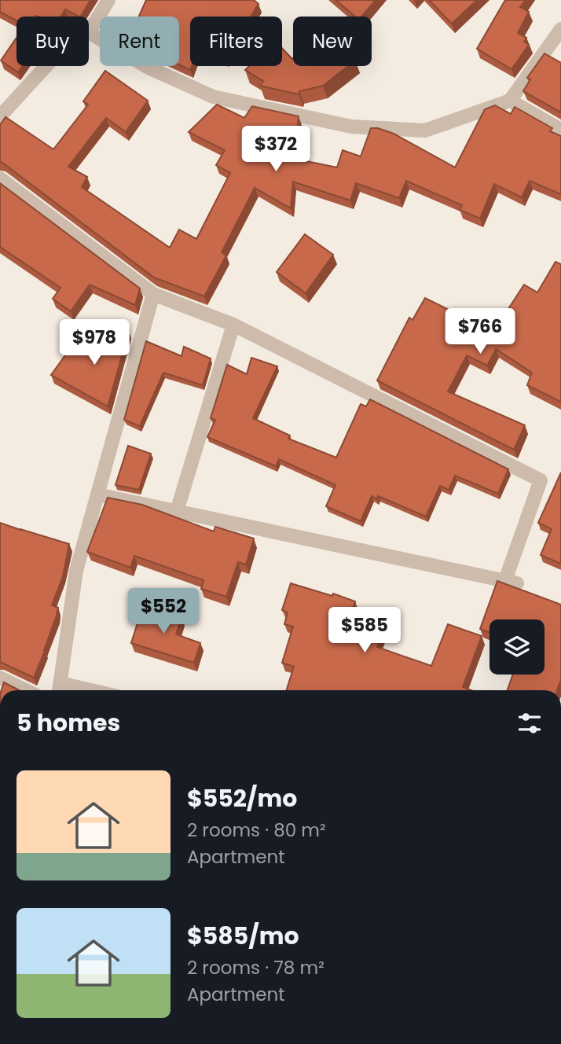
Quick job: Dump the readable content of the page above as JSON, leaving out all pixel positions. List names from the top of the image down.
{
  "page": {
    "chip": [
      "Buy",
      "Rent",
      "Filters",
      "New"
    ],
    "price": [
      "$372",
      "$766",
      "$978",
      "$552",
      "$585"
    ],
    "heading": "5 homes",
    "list": [
      {
        "name": "$552/mo",
        "note": "2 rooms · 80 m² · Apartment"
      },
      {
        "name": "$585/mo",
        "note": "2 rooms · 78 m² · Apartment"
      }
    ]
  }
}
